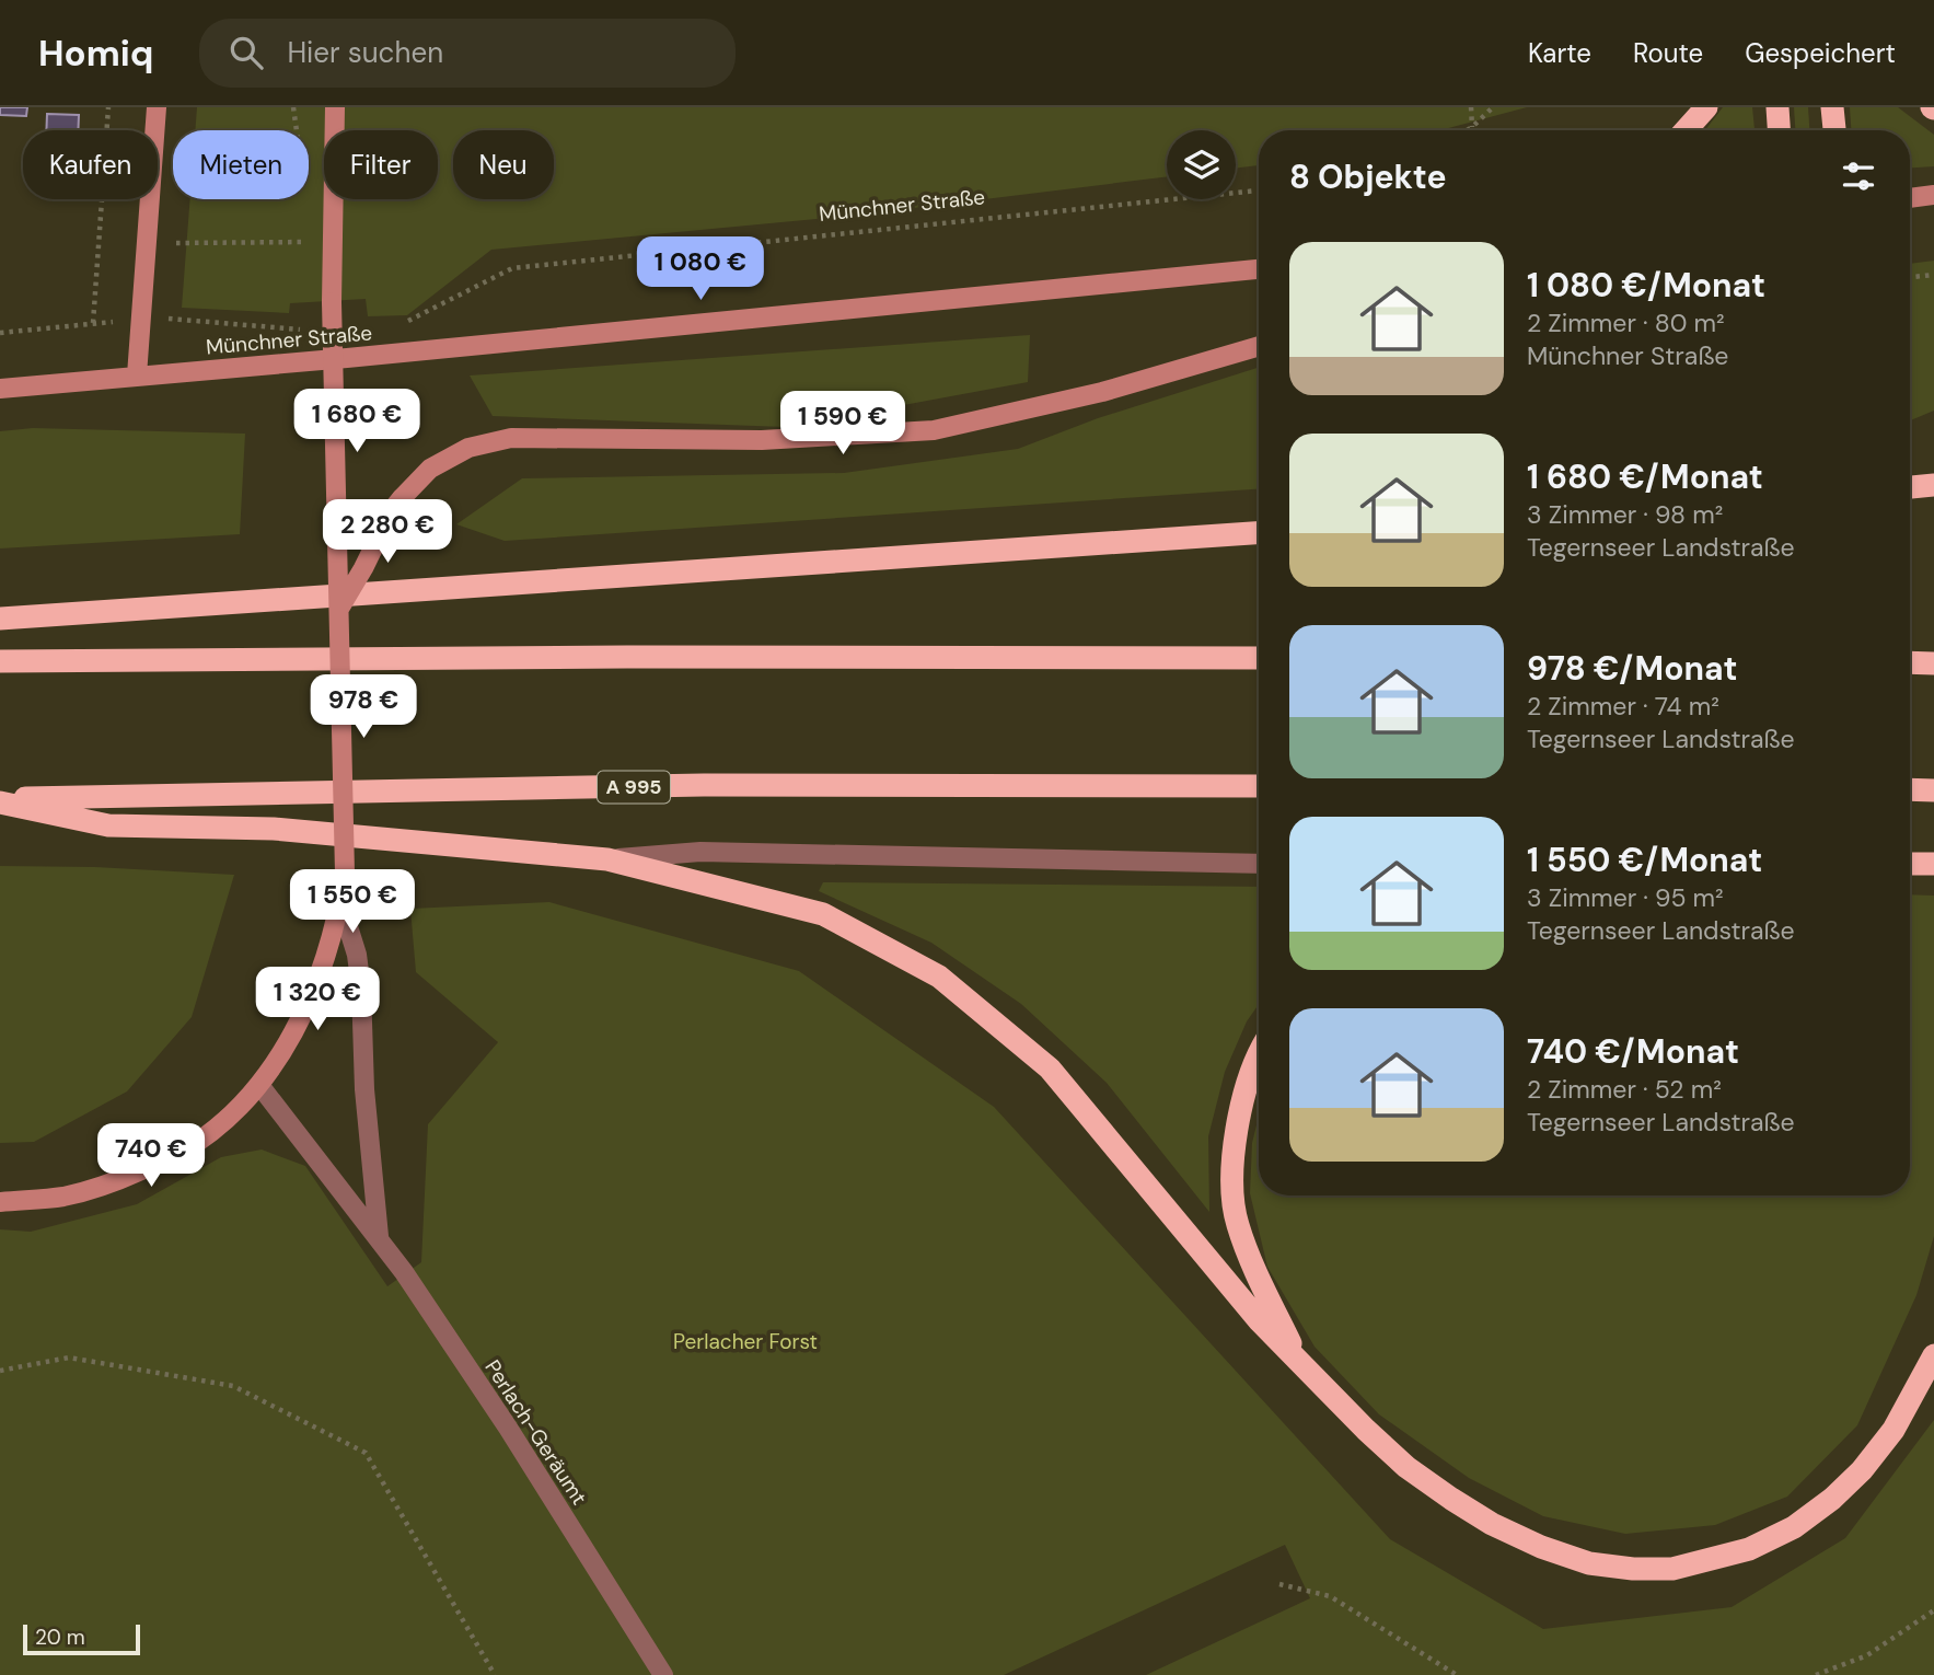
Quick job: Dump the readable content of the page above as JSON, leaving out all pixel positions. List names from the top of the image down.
{
  "streets": {
    "highway": ["A 995"],
    "main road": ["Münchner Straße"],
    "street": ["Perlach-Geräumt"]
  },
  "parks": ["Perlacher Forst"],
  "scale_bar": "20 m",
  "page": {
    "header": "Homiq",
    "search": "Hier suchen",
    "nav": ["Karte", "Route", "Gespeichert"],
    "chip": [
      "Kaufen",
      "Mieten",
      "Filter",
      "Neu"
    ],
    "heading": "8 Objekte",
    "list": [
      {
        "name": "1 080 €/Monat",
        "note": "2 Zimmer · 80 m² · Münchner Straße"
      },
      {
        "name": "1 680 €/Monat",
        "note": "3 Zimmer · 98 m² · Tegernseer Landstraße"
      },
      {
        "name": "978 €/Monat",
        "note": "2 Zimmer · 74 m² · Tegernseer Landstraße"
      },
      {
        "name": "1 550 €/Monat",
        "note": "3 Zimmer · 95 m² · Tegernseer Landstraße"
      },
      {
        "name": "740 €/Monat",
        "note": "2 Zimmer · 52 m² · Tegernseer Landstraße"
      }
    ],
    "price": [
      "1 080 €",
      "1 680 €",
      "1 590 €",
      "2 280 €",
      "978 €",
      "1 550 €",
      "1 320 €",
      "740 €"
    ],
    "scale": "20 m"
  }
}
